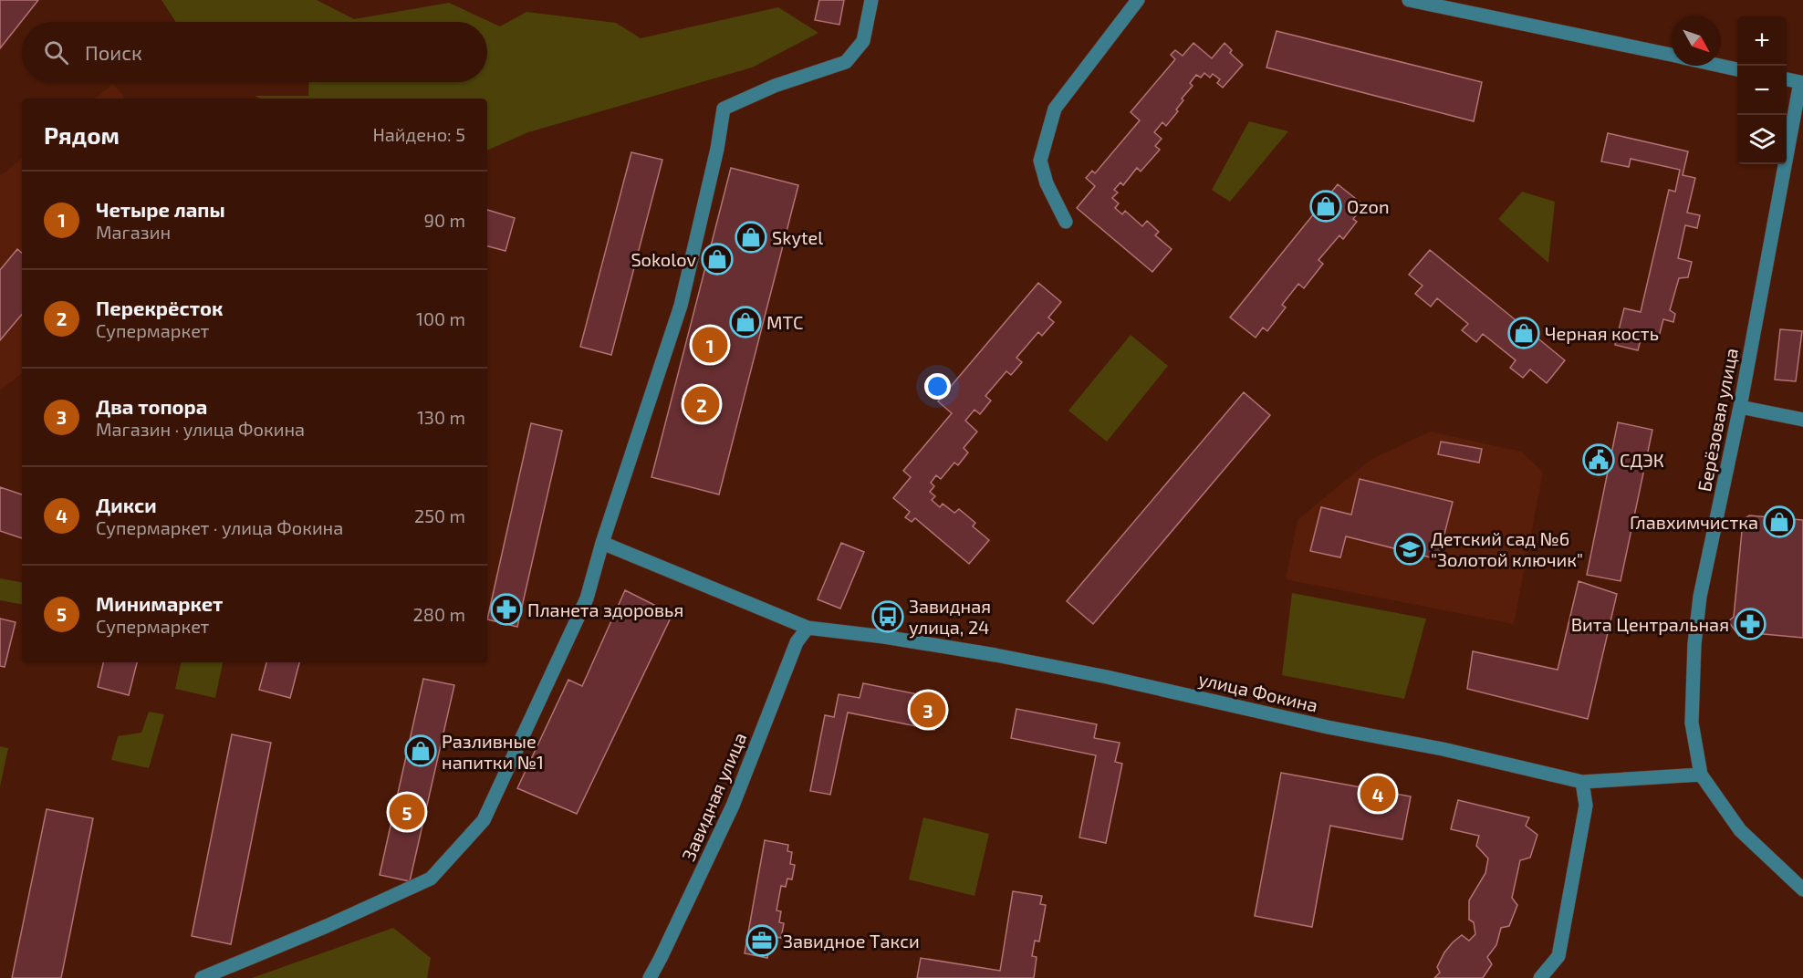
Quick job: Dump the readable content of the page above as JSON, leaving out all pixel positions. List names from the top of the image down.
{
  "streets": {
    "street": ["Берёзовая улица", "улица Фокина", "Завидная улица"]
  },
  "crossings": [
    ["Берёзовая улица", "улица Фокина"],
    ["улица Фокина", "Завидная улица"]
  ],
  "places": {
    "shop": [
      "Ozon",
      "Skytel",
      "Sokolov",
      "МТС",
      "Черная кость",
      "Главхимчистка",
      "Разливные напитки №1"
    ],
    "public building": ["СДЭК"],
    "school or university": ["Детский сад №6 \"Золотой ключик\""],
    "pharmacy": ["Планета здоровья", "Вита Центральная"],
    "bus stop": ["Завидная улица, 24"],
    "office": ["Завидное Такси"]
  },
  "north": "bottom right",
  "page": {
    "map_buttons": ["+", "−"],
    "search": "Поиск",
    "heading": ["Рядом", "Найдено: 5"],
    "list": [
      {
        "mark": "1",
        "name": "Четыре лапы",
        "note": "Магазин",
        "value": "90 m"
      },
      {
        "mark": "2",
        "name": "Перекрёсток",
        "note": "Супермаркет",
        "value": "100 m"
      },
      {
        "mark": "3",
        "name": "Два топора",
        "note": "Магазин · улица Фокина",
        "value": "130 m"
      },
      {
        "mark": "4",
        "name": "Дикси",
        "note": "Супермаркет · улица Фокина",
        "value": "250 m"
      },
      {
        "mark": "5",
        "name": "Минимаркет",
        "note": "Супермаркет",
        "value": "280 m"
      }
    ],
    "pins": [
      "1",
      "2",
      "3",
      "4",
      "5"
    ]
  }
}
